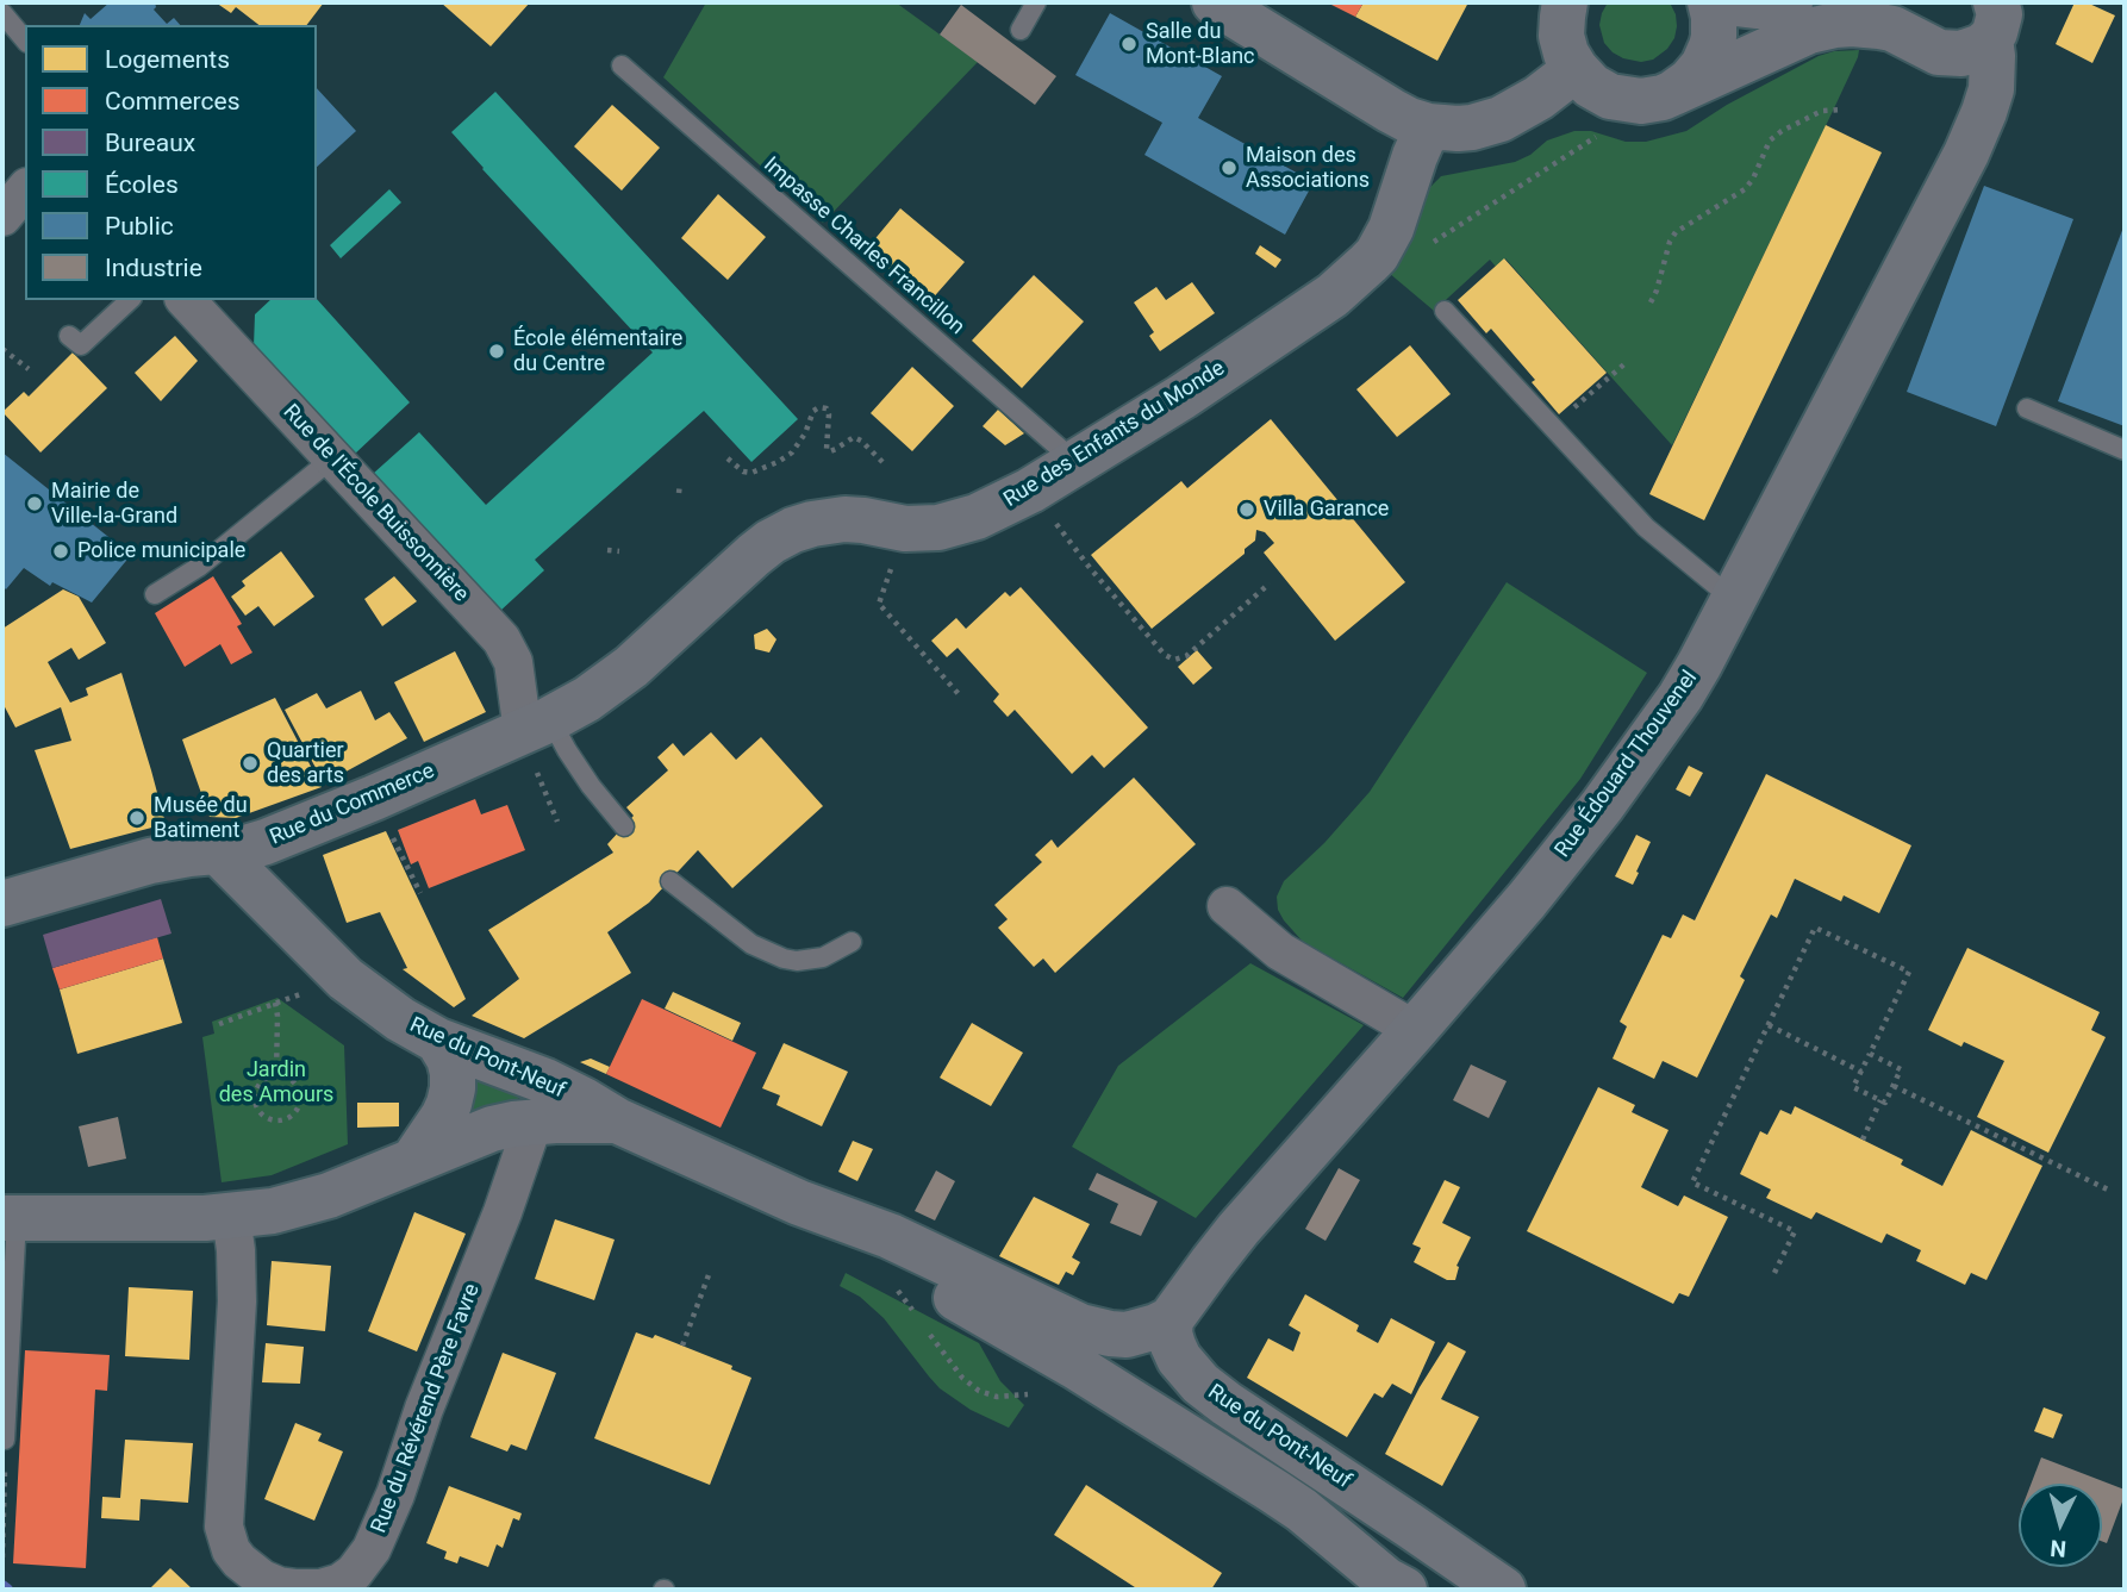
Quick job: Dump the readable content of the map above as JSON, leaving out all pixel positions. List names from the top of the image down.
{
  "streets": {
    "street": [
      "Rue des Enfants du Monde",
      "Rue de l'École Buissonnière",
      "Rue Édouard Thouvenel",
      "Rue du Commerce",
      "Rue du Pont-Neuf",
      "Rue du Révérend Père Favre"
    ],
    "lane": ["Impasse Charles Francillon"]
  },
  "crossings": [
    ["Impasse Charles Francillon", "Rue des Enfants du Monde"],
    ["Rue des Enfants du Monde", "Rue de l'École Buissonnière"],
    ["Rue des Enfants du Monde", "Rue du Commerce"],
    ["Rue de l'École Buissonnière", "Rue du Commerce"],
    ["Rue Édouard Thouvenel", "Rue du Pont-Neuf"],
    ["Rue du Commerce", "Rue du Pont-Neuf"],
    ["Rue du Pont-Neuf", "Rue du Révérend Père Favre"]
  ],
  "parks": ["Jardin des Amours"],
  "places": [
    "Salle du Mont-Blanc",
    "Maison des Associations",
    "École élémentaire du Centre",
    "Mairie de Ville-la-Grand",
    "Villa Garance",
    "Police municipale",
    "Quartier des arts",
    "Musée du Batiment"
  ],
  "legend": [
    "Logements",
    "Commerces",
    "Bureaux",
    "Écoles",
    "Public",
    "Industrie"
  ],
  "north": "bottom"
}
